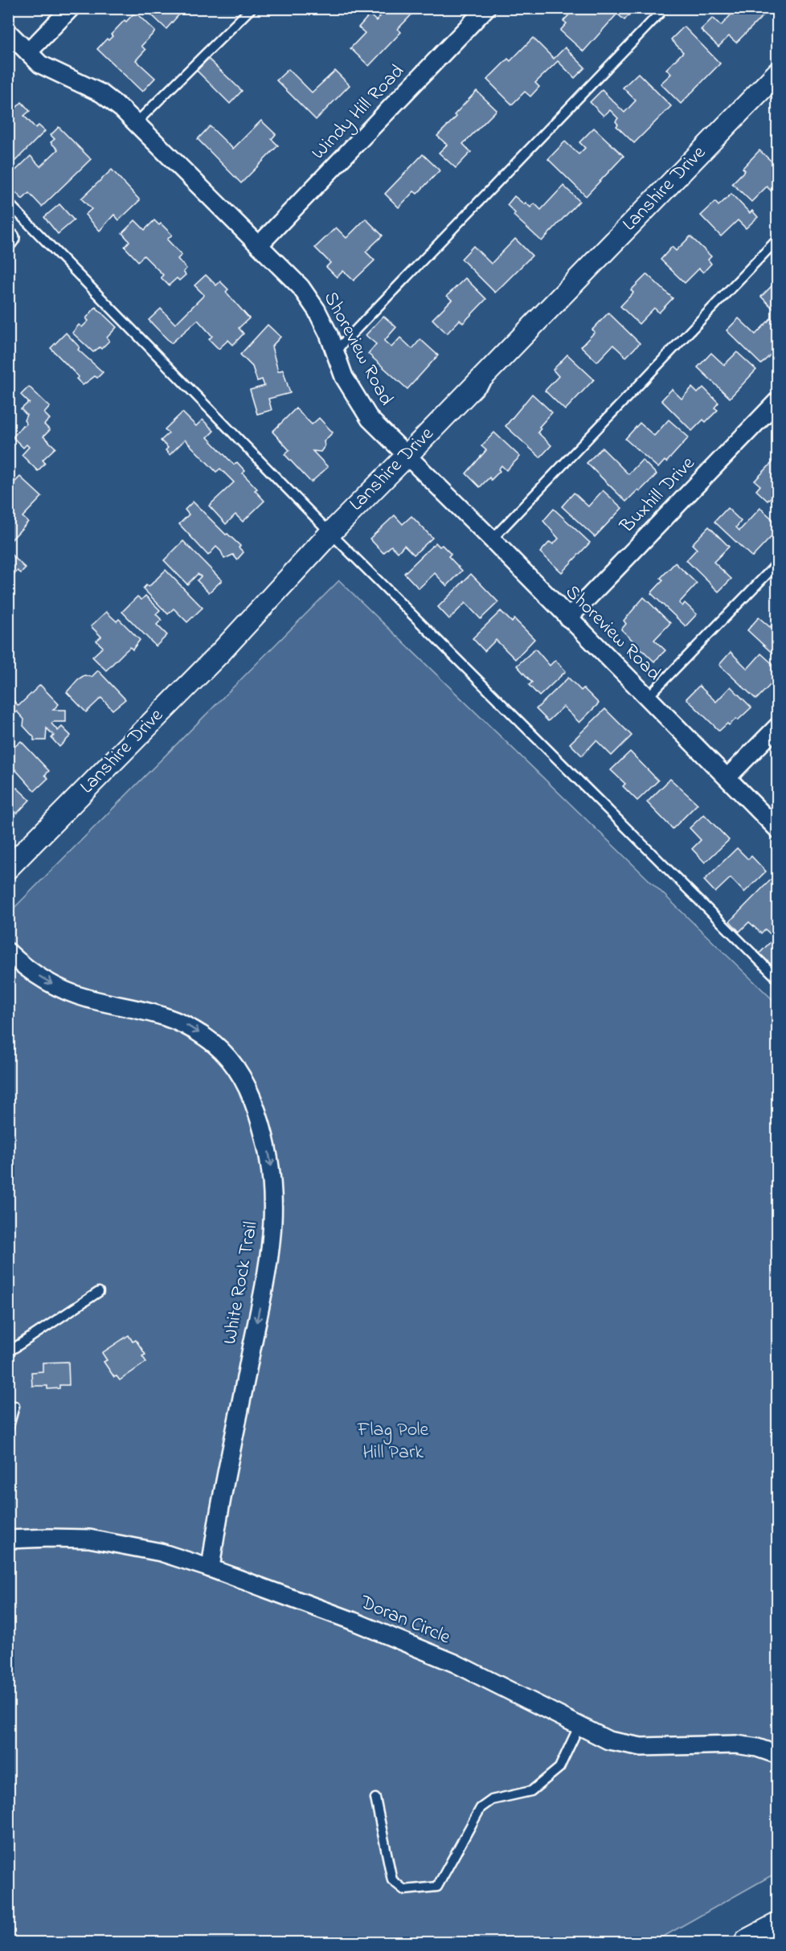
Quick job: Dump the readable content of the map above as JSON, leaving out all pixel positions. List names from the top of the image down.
{
  "streets": {
    "street": [
      "Windy Hill Road",
      "Lanshire Drive",
      "Shoreview Road",
      "Buxhill Drive",
      "White Rock Trail",
      "Doran Circle"
    ]
  },
  "crossings": [
    ["Windy Hill Road", "Shoreview Road"],
    ["Lanshire Drive", "Shoreview Road"],
    ["Shoreview Road", "Buxhill Drive"],
    ["White Rock Trail", "Doran Circle"]
  ],
  "one_way": ["White Rock Trail"],
  "parks": ["Flag Pole Hill Park"]
}
